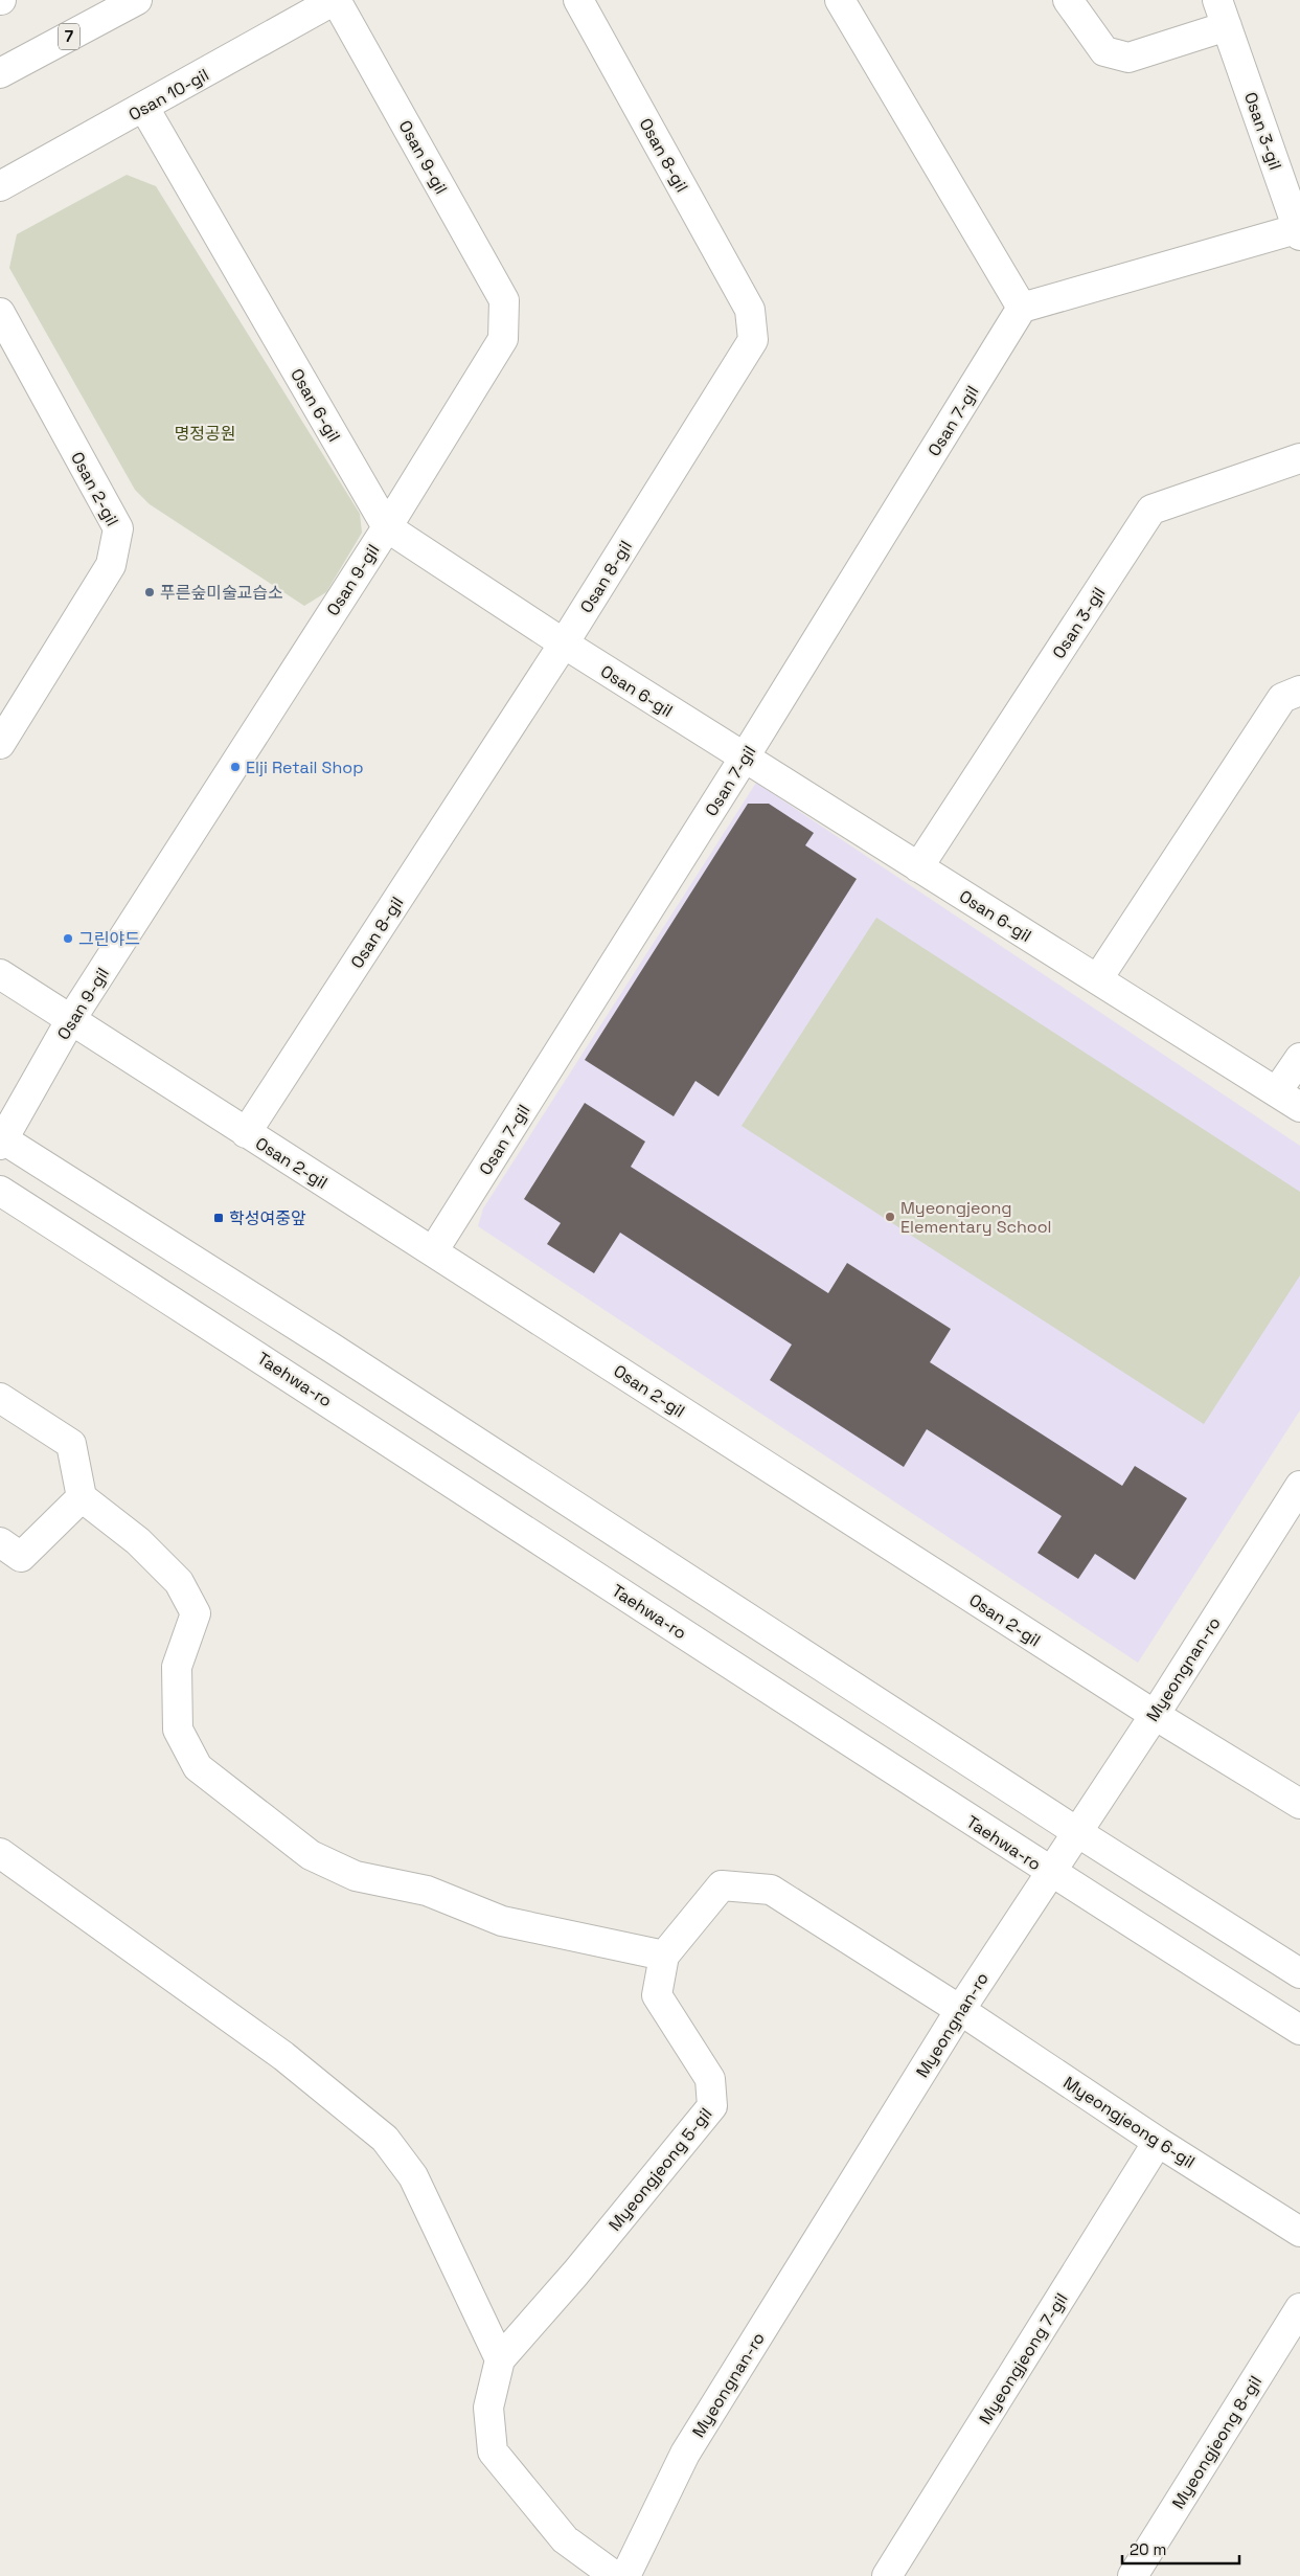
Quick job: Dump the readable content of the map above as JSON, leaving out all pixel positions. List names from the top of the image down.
{
  "streets": {
    "main road": [
      "7",
      "Osan 10-gil",
      "Osan 3-gil",
      "Osan 8-gil",
      "Osan 9-gil",
      "Osan 6-gil",
      "Osan 7-gil",
      "Osan 2-gil",
      "Taehwa-ro",
      "Myeongnan-ro",
      "Myeongjeong 6-gil",
      "Myeongjeong 5-gil",
      "Myeongjeong 7-gil",
      "Myeongjeong 8-gil"
    ]
  },
  "crossings": [
    ["Osan 10-gil", "Osan 9-gil"],
    ["Osan 10-gil", "Osan 6-gil"],
    ["Osan 3-gil", "Osan 6-gil"],
    ["Osan 8-gil", "Osan 6-gil"],
    ["Osan 8-gil", "Osan 2-gil"],
    ["Osan 9-gil", "Osan 6-gil"],
    ["Osan 9-gil", "Osan 2-gil"],
    ["Osan 6-gil", "Osan 7-gil"],
    ["Osan 7-gil", "Osan 2-gil"],
    ["Osan 2-gil", "Myeongnan-ro"],
    ["Taehwa-ro", "Myeongnan-ro"],
    ["Myeongnan-ro", "Myeongjeong 6-gil"],
    ["Myeongnan-ro", "Myeongjeong 5-gil"],
    ["Myeongjeong 6-gil", "Myeongjeong 5-gil"],
    ["Myeongjeong 6-gil", "Myeongjeong 7-gil"]
  ],
  "parks": ["명정공원"],
  "places": {
    "other": [
      "푸른숲미술교습소",
      "Elji Retail Shop",
      "그린야드",
      "Myeongjeong Elementary School"
    ],
    "transit": ["학성여중앞"]
  },
  "scale_bar": "20 m"
}
